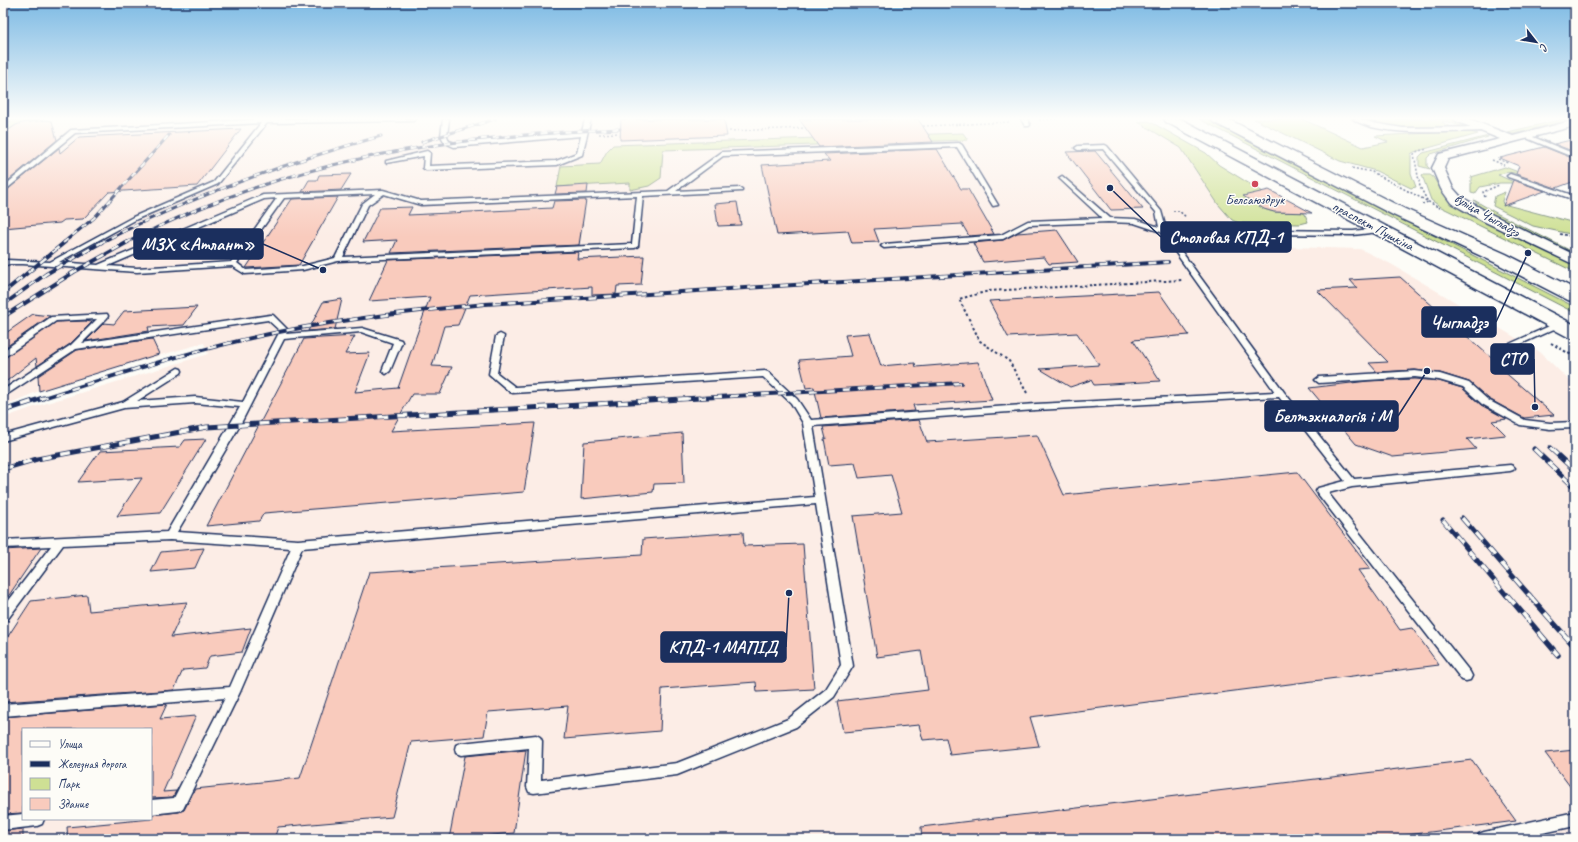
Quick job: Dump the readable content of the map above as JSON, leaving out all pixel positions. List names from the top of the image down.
{
  "streets": {
    "main road": ["праспект Пушкіна"],
    "street": ["вуліца Чыгладзэ"]
  },
  "places": [
    "Белсаюздрук",
    "Столовая КПД-1",
    "Чыгладзэ",
    "МЗХ «Атлант»",
    "Белтэхналогія і М",
    "СТО",
    "КПД-1 МАПІД"
  ],
  "legend": [
    "Улица",
    "Железная дорога",
    "Парк",
    "Здание"
  ],
  "north": "bottom right"
}
